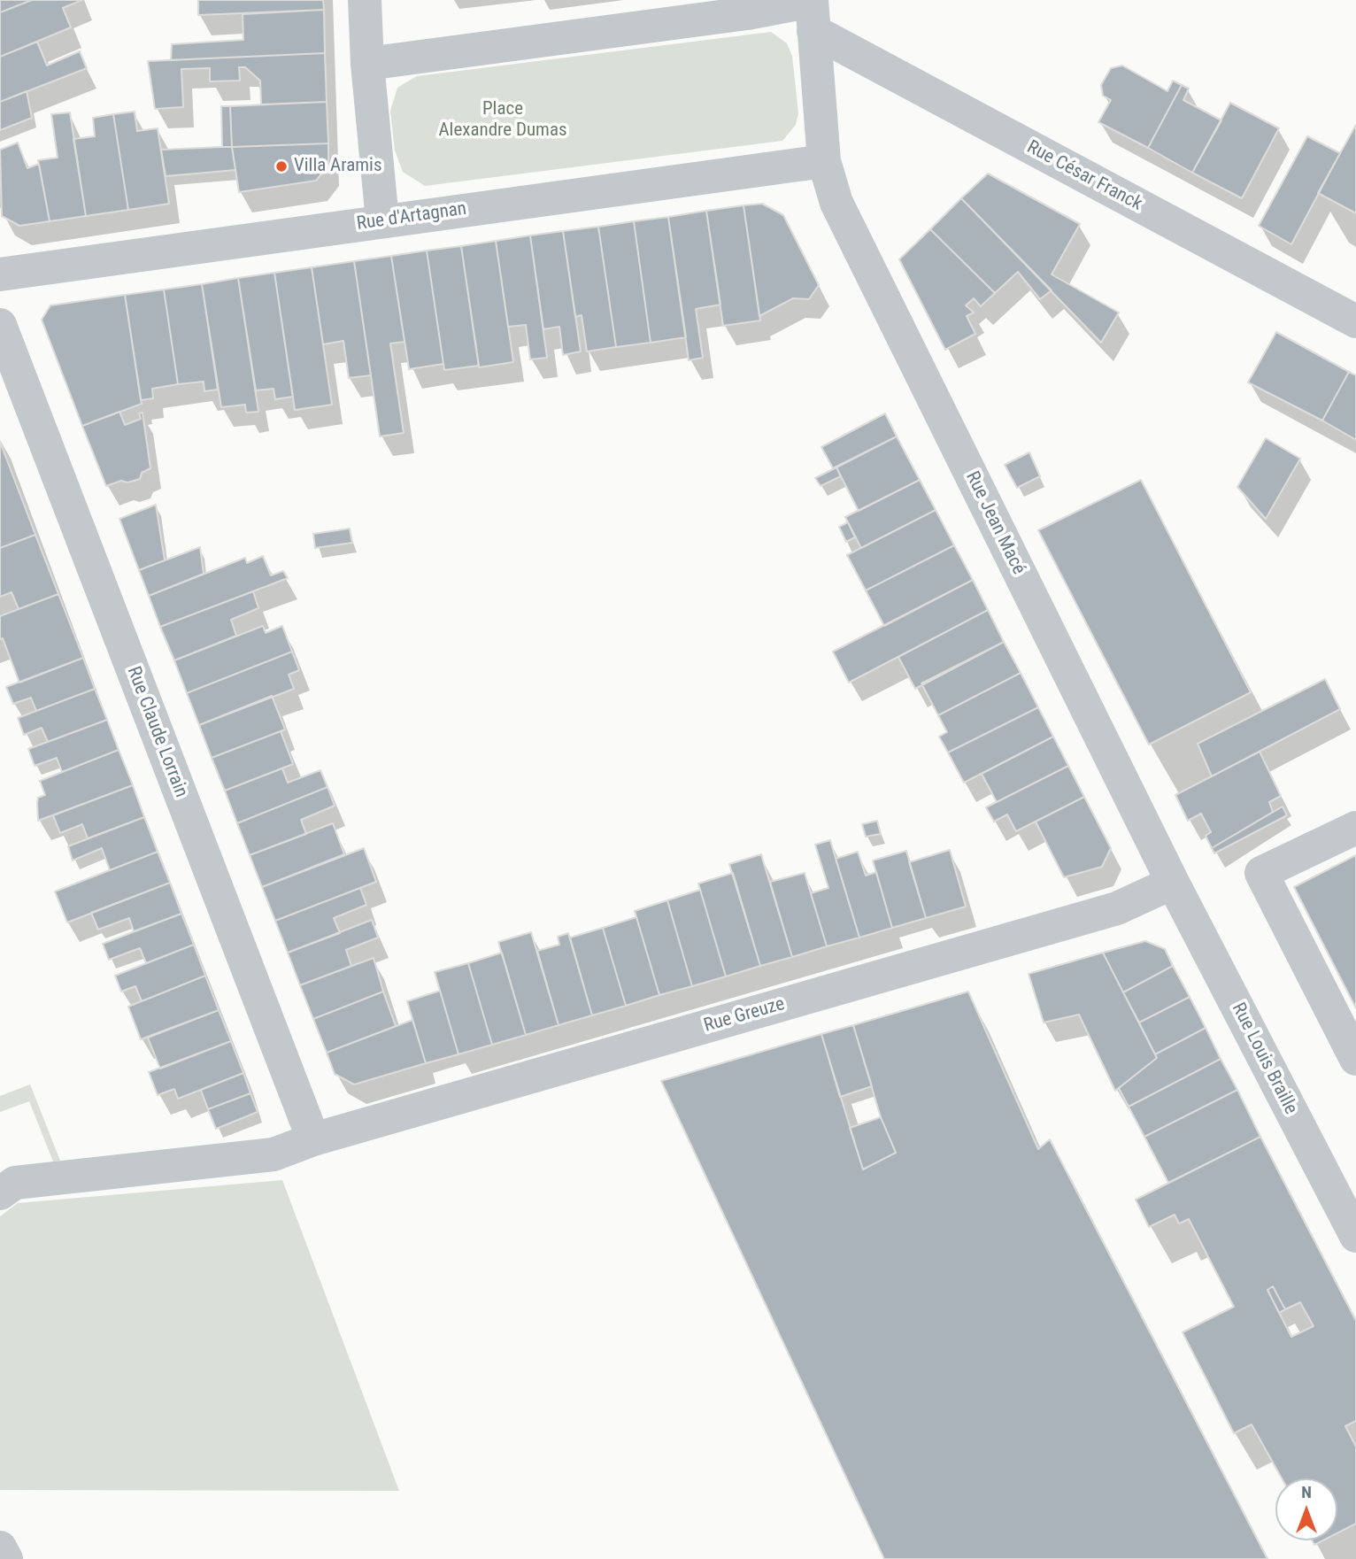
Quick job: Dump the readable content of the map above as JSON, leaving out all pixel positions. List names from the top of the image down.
{
  "streets": {
    "street": [
      "Rue César Franck",
      "Rue d'Artagnan",
      "Rue Jean Macé",
      "Rue Claude Lorrain",
      "Rue Greuze",
      "Rue Louis Braille"
    ]
  },
  "crossings": [
    ["Rue d'Artagnan", "Rue Jean Macé"],
    ["Rue Jean Macé", "Rue Greuze"],
    ["Rue Jean Macé", "Rue Louis Braille"],
    ["Rue Claude Lorrain", "Rue Greuze"],
    ["Rue Greuze", "Rue Louis Braille"]
  ],
  "parks": ["Place Alexandre Dumas"],
  "places": ["Villa Aramis"],
  "north": "top"
}
